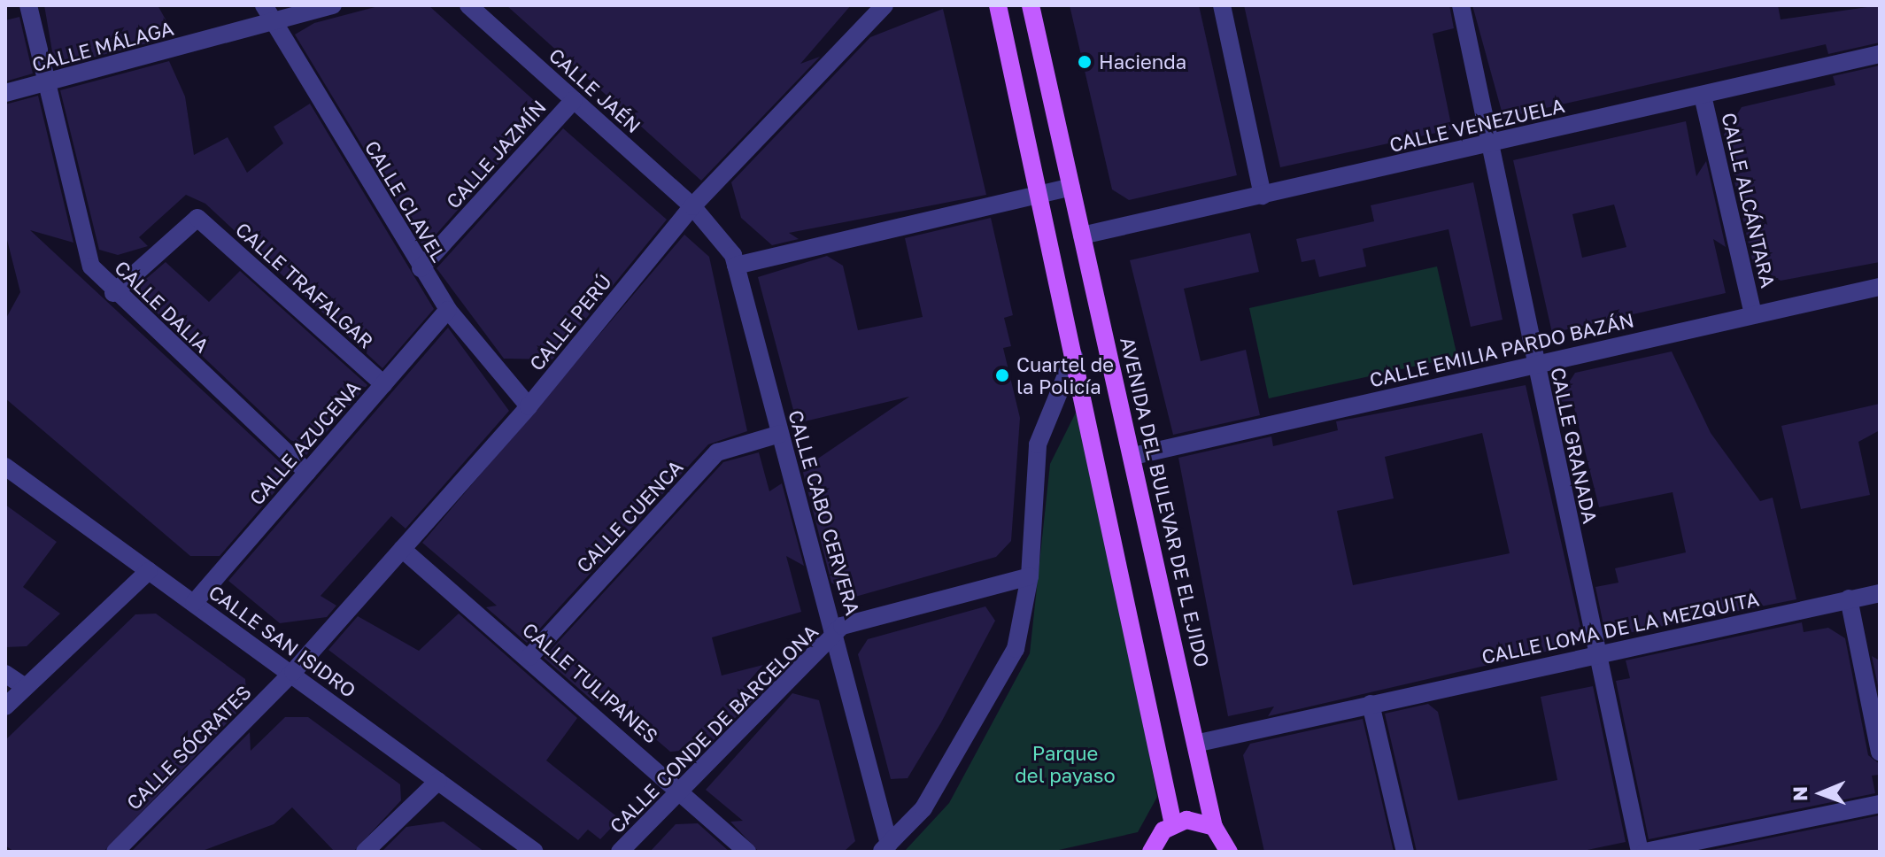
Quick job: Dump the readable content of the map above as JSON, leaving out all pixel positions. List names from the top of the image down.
{
  "streets": {
    "main road": ["AVENIDA DEL BULEVAR DE EL EJIDO"],
    "street": [
      "CALLE MÁLAGA",
      "CALLE JAÉN",
      "CALLE VENEZUELA",
      "CALLE JAZMÍN",
      "CALLE ALCÁNTARA",
      "CALLE CLAVEL",
      "CALLE TRAFALGAR",
      "CALLE DALIA",
      "CALLE PERÚ",
      "CALLE EMILIA PARDO BAZÁN",
      "CALLE AZUCENA",
      "CALLE GRANADA",
      "CALLE CABO CERVERA",
      "CALLE CUENCA",
      "CALLE LOMA DE LA MEZQUITA",
      "CALLE SAN ISIDRO",
      "CALLE TULIPANES",
      "CALLE CONDE DE BARCELONA",
      "CALLE SÓCRATES"
    ]
  },
  "crossings": [
    ["CALLE MÁLAGA", "CALLE CLAVEL"],
    ["CALLE MÁLAGA", "CALLE DALIA"],
    ["CALLE JAÉN", "CALLE JAZMÍN"],
    ["CALLE JAÉN", "CALLE PERÚ"],
    ["CALLE JAÉN", "CALLE CABO CERVERA"],
    ["CALLE VENEZUELA", "CALLE ALCÁNTARA"],
    ["CALLE VENEZUELA", "CALLE GRANADA"],
    ["CALLE VENEZUELA", "AVENIDA DEL BULEVAR DE EL EJIDO"],
    ["CALLE JAZMÍN", "CALLE CLAVEL"],
    ["CALLE ALCÁNTARA", "CALLE EMILIA PARDO BAZÁN"],
    ["CALLE CLAVEL", "CALLE PERÚ"],
    ["CALLE CLAVEL", "CALLE AZUCENA"],
    ["CALLE TRAFALGAR", "CALLE DALIA"],
    ["CALLE TRAFALGAR", "CALLE AZUCENA"],
    ["CALLE DALIA", "CALLE AZUCENA"],
    ["CALLE PERÚ", "CALLE CABO CERVERA"],
    ["CALLE PERÚ", "CALLE SAN ISIDRO"],
    ["CALLE PERÚ", "CALLE TULIPANES"],
    ["CALLE PERÚ", "CALLE SÓCRATES"],
    ["CALLE EMILIA PARDO BAZÁN", "CALLE GRANADA"],
    ["CALLE EMILIA PARDO BAZÁN", "AVENIDA DEL BULEVAR DE EL EJIDO"],
    ["CALLE AZUCENA", "CALLE SAN ISIDRO"],
    ["CALLE GRANADA", "CALLE LOMA DE LA MEZQUITA"],
    ["AVENIDA DEL BULEVAR DE EL EJIDO", "CALLE LOMA DE LA MEZQUITA"],
    ["CALLE CABO CERVERA", "CALLE CUENCA"],
    ["CALLE CABO CERVERA", "CALLE CONDE DE BARCELONA"],
    ["CALLE CUENCA", "CALLE TULIPANES"],
    ["CALLE SAN ISIDRO", "CALLE SÓCRATES"],
    ["CALLE TULIPANES", "CALLE CONDE DE BARCELONA"]
  ],
  "parks": ["Parque del payaso"],
  "places": ["Hacienda", "Cuartel de la Policía"],
  "north": "left"
}
